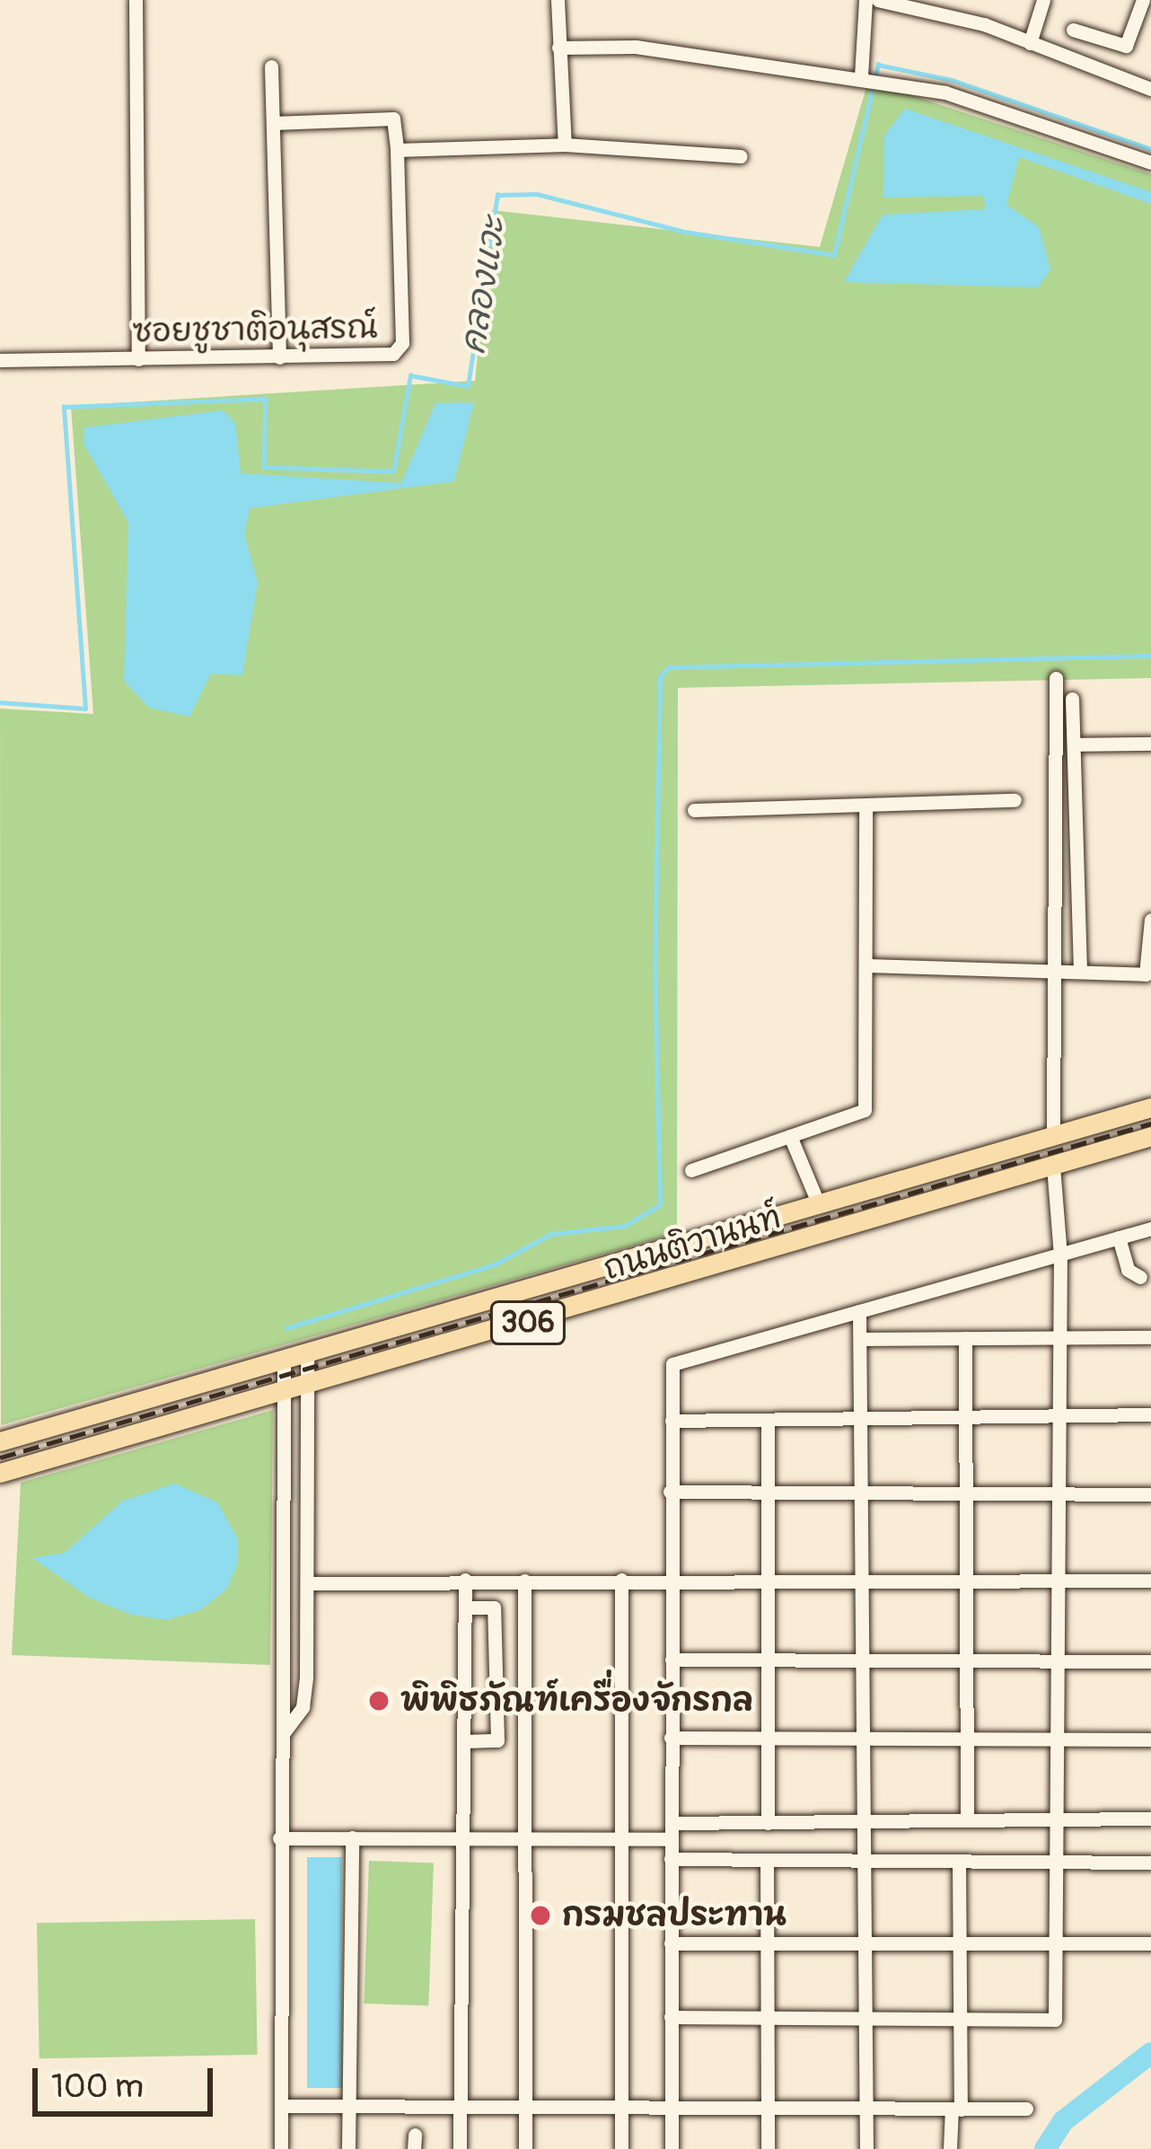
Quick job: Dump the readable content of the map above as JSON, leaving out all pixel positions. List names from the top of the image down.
{
  "streets": {
    "main road": ["ถนนติวานนท์", "306"],
    "street": ["ซอยชูชาติอนุสรณ์"]
  },
  "water": ["คลองแวะ"],
  "places": ["พิพิธภัณฑ์เครื่องจักรกล", "กรมชลประทาน"],
  "scale_bar": "100 m"
}
